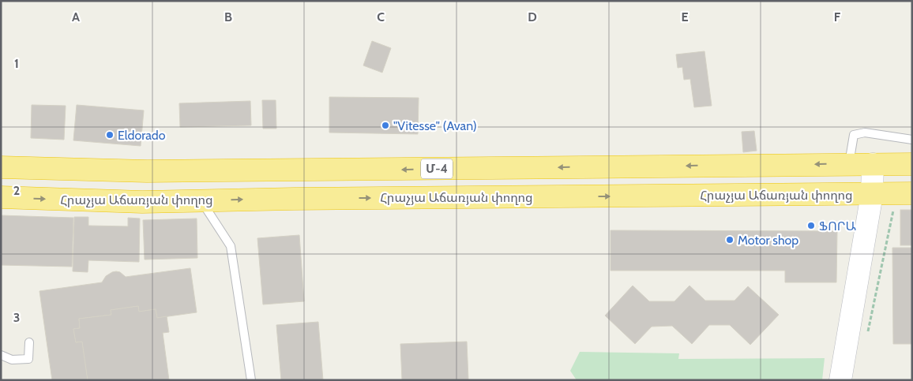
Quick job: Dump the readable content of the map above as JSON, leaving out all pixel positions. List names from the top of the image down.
{
  "streets": {
    "highway": ["Մ-4", "Հրաչյա Աճառյան փողոց"]
  },
  "places": [
    "\"Vitesse\" (Avan)",
    "Eldorado",
    "ՖՈՐԱ",
    "Motor shop"
  ],
  "grid": {
    "columns": [
      "A",
      "B",
      "C",
      "D",
      "E",
      "F"
    ],
    "rows": ["1", "2", "3"]
  }
}
